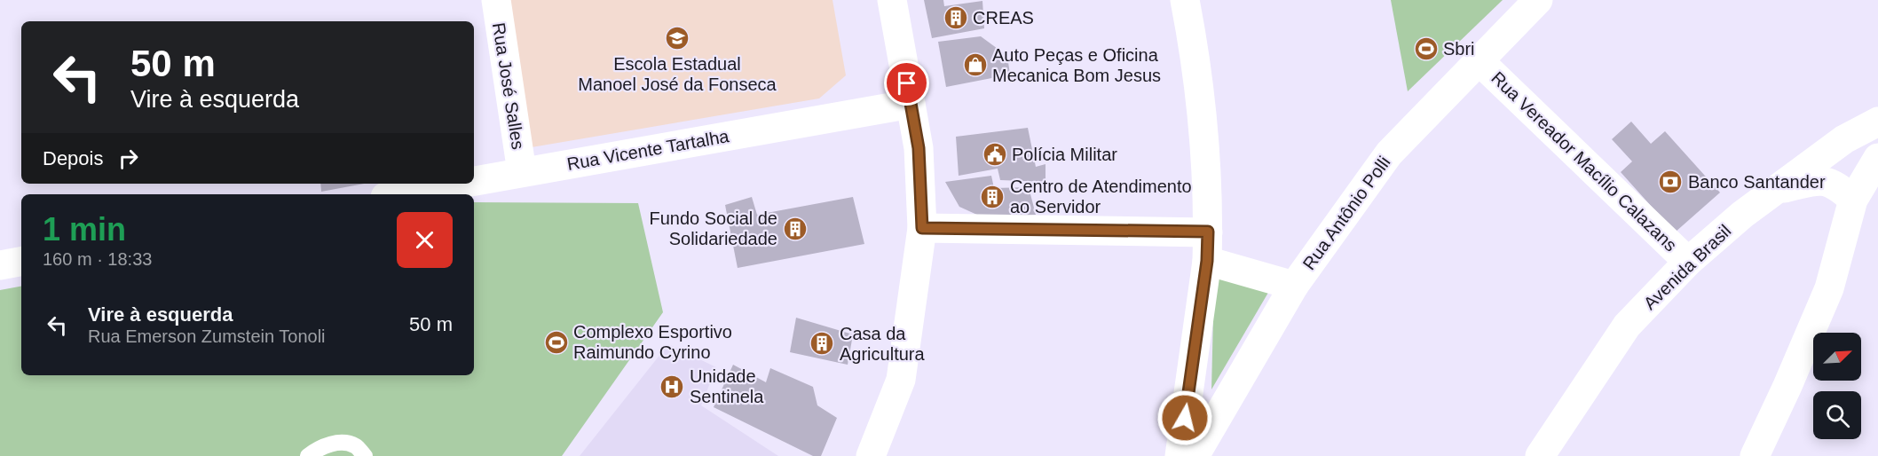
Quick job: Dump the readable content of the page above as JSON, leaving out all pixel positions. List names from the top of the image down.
{
  "streets": {
    "main road": [
      "Rua José Salles",
      "Rua Vicente Tartalha",
      "Rua Vereador Macílio Calazans",
      "Rua Antônio Polli",
      "Avenida Brasil"
    ]
  },
  "crossings": [
    ["Rua José Salles", "Rua Vicente Tartalha"],
    ["Rua Vereador Macílio Calazans", "Rua Antônio Polli"],
    ["Rua Vereador Macílio Calazans", "Avenida Brasil"]
  ],
  "places": {
    "building": [
      "CREAS",
      "Centro de Atendimento ao Servidor",
      "Fundo Social de Solidariedade",
      "Casa da Agricultura"
    ],
    "school or university": ["Escola Estadual Manoel José da Fonseca"],
    "sports": ["Sbri", "Complexo Esportivo Raimundo Cyrino"],
    "shop": ["Auto Peças e Oficina Mecanica Bom Jesus"],
    "public building": ["Polícia Militar"],
    "bank": ["Banco Santander"],
    "hospital": ["Unidade Sentinela"]
  },
  "north": "top right",
  "page": {
    "turn": ["50 m", "Vire à esquerda"],
    "then": "Depois",
    "heading": ["1 min", "160 m · 18:33"],
    "list": [
      {
        "name": "Vire à esquerda",
        "note": "Rua Emerson Zumstein Tonoli",
        "value": "50 m"
      }
    ]
  }
}
